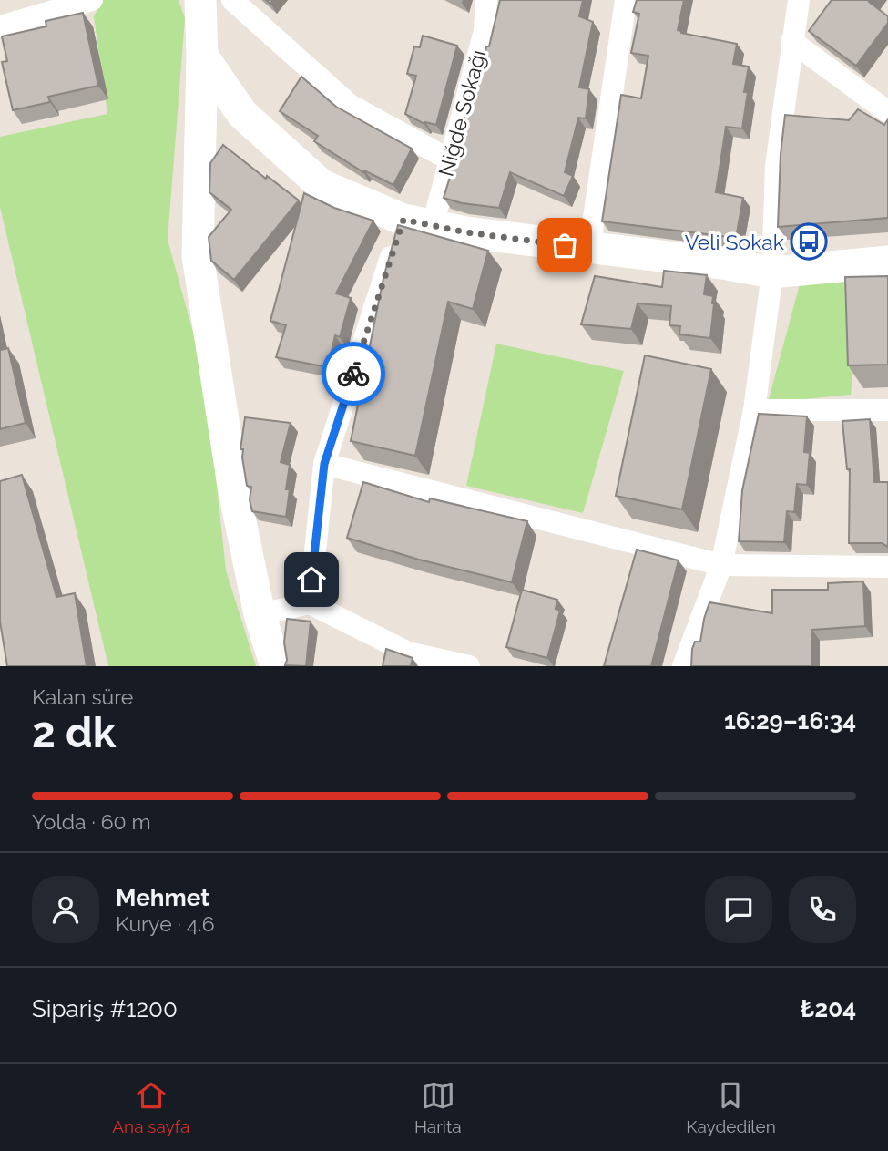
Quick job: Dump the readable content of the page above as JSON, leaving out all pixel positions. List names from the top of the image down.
{
  "streets": {
    "street": ["Niğde Sokağı"]
  },
  "places": {
    "bus stop": ["Veli Sokak"]
  },
  "page": {
    "heading": ["2 dk", "Kalan süre", "16:29–16:34"],
    "panel": [
      "Mehmet",
      "Kurye · 4.6",
      "Sipariş #1200",
      "₺204"
    ],
    "bar": "Yolda · 60 m",
    "tabs": ["Ana sayfa", "Harita", "Kaydedilen"]
  }
}
